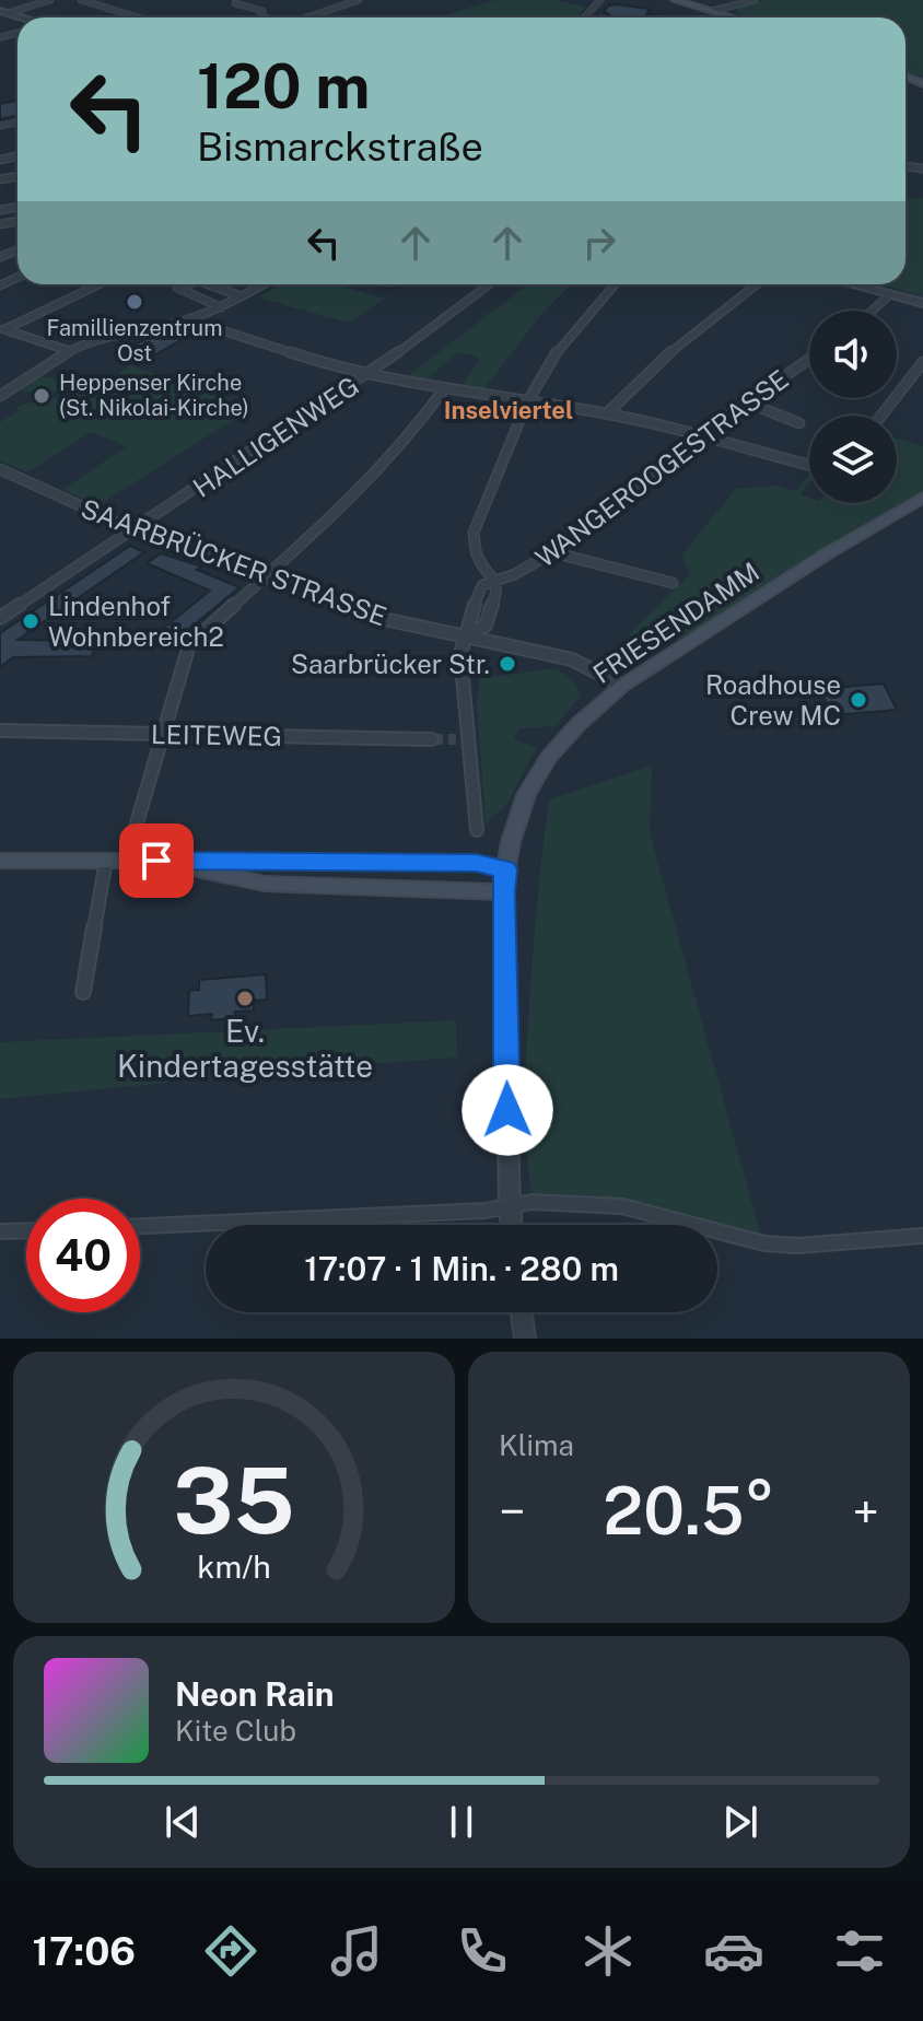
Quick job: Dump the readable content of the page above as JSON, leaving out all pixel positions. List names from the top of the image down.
{
  "streets": {
    "main road": ["FRIESENDAMM"],
    "street": [
      "HALLIGENWEG",
      "WANGEROOGESTRASSE",
      "SAARBRÜCKER STRASSE",
      "LEITEWEG"
    ]
  },
  "crossings": [
    ["HALLIGENWEG", "SAARBRÜCKER STRASSE"],
    ["SAARBRÜCKER STRASSE", "FRIESENDAMM"]
  ],
  "districts": ["Inselviertel"],
  "places": [
    "Famillienzentrum Ost",
    "Heppenser Kirche (St. Nikolai-Kirche)",
    "Lindenhof Wohnbereich2",
    "Saarbrücker Str.",
    "Roadhouse Crew MC",
    "Ev. Kindertagesstätte"
  ],
  "page": {
    "turn": ["120 m", "Bismarckstraße"],
    "limit": "40",
    "trip": "17:07 · 1 Min. · 280 m",
    "tile": "Klima",
    "heat": ["−", "20.5°", "+"],
    "song": ["Neon Rain", "Kite Club"],
    "tabs": "17:06",
    "gauge": ["35", "km/h"]
  }
}
